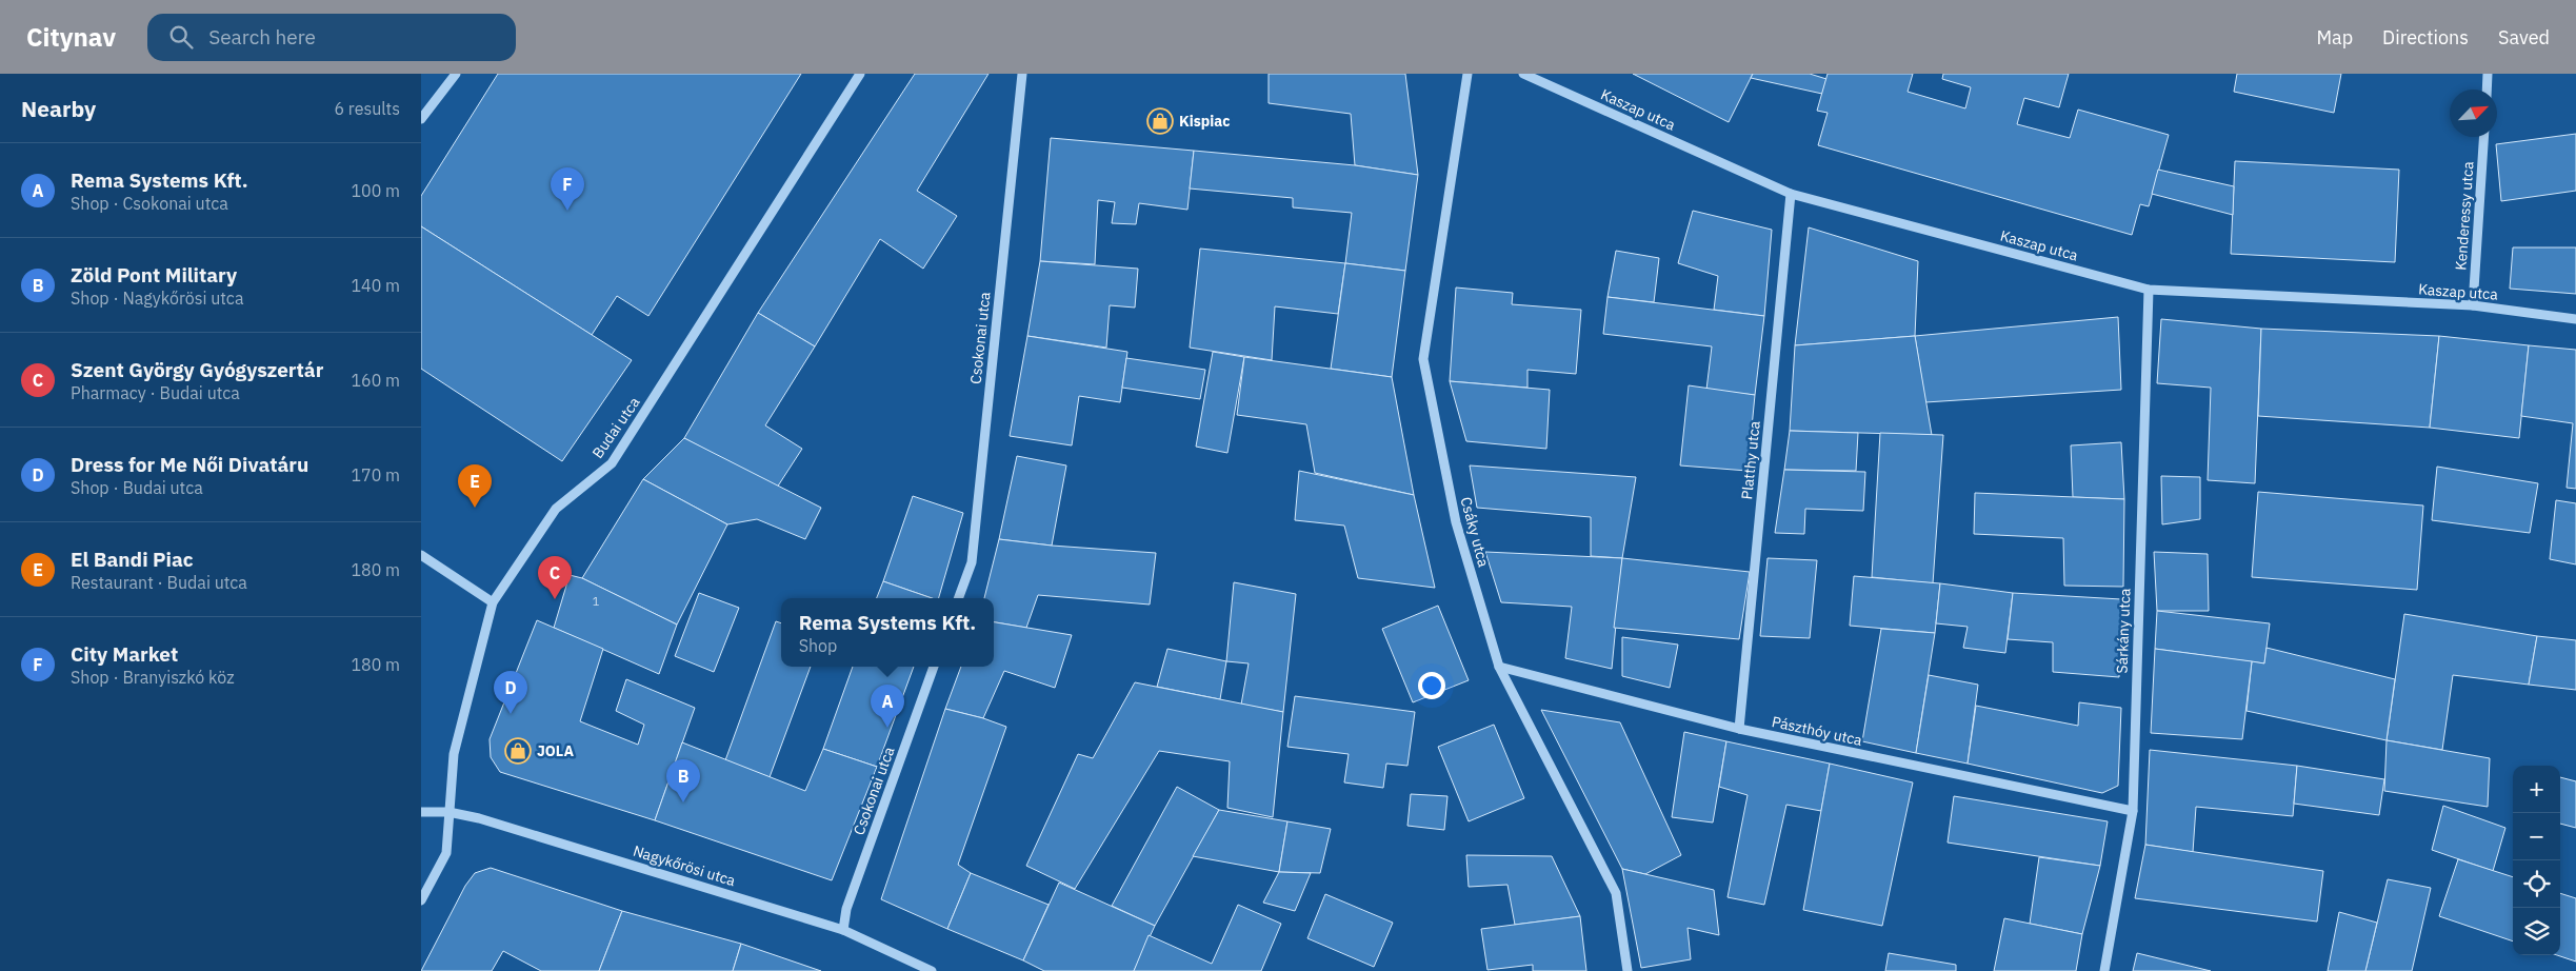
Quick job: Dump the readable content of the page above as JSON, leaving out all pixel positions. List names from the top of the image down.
{
  "streets": {
    "street": [
      "Kaszap utca",
      "Kenderessy utca",
      "Csokonai utca",
      "Budai utca",
      "Platthy utca",
      "Csáky utca",
      "Sárkány utca",
      "Pászthóy utca",
      "Nagykőrösi utca"
    ]
  },
  "crossings": [
    ["Kaszap utca", "Kenderessy utca"],
    ["Kaszap utca", "Platthy utca"],
    ["Kaszap utca", "Sárkány utca"],
    ["Csokonai utca", "Nagykőrösi utca"],
    ["Budai utca", "Nagykőrösi utca"],
    ["Platthy utca", "Pászthóy utca"],
    ["Csáky utca", "Pászthóy utca"],
    ["Sárkány utca", "Pászthóy utca"]
  ],
  "places": {
    "shop": ["Kispiac", "JOLA"]
  },
  "house_numbers": ["1"],
  "north": "top right",
  "page": {
    "header": "Citynav",
    "search": "Search here",
    "nav": ["Map", "Directions", "Saved"],
    "heading": ["Nearby", "6 results"],
    "list": [
      {
        "mark": "A",
        "name": "Rema Systems Kft.",
        "note": "Shop · Csokonai utca",
        "value": "100 m"
      },
      {
        "mark": "B",
        "name": "Zöld Pont Military",
        "note": "Shop · Nagykőrösi utca",
        "value": "140 m"
      },
      {
        "mark": "C",
        "name": "Szent György Gyógyszertár",
        "note": "Pharmacy · Budai utca",
        "value": "160 m"
      },
      {
        "mark": "D",
        "name": "Dress for Me Női Divatáru",
        "note": "Shop · Budai utca",
        "value": "170 m"
      },
      {
        "mark": "E",
        "name": "El Bandi Piac",
        "note": "Restaurant · Budai utca",
        "value": "180 m"
      },
      {
        "mark": "F",
        "name": "City Market",
        "note": "Shop · Branyiszkó köz",
        "value": "180 m"
      }
    ],
    "pins": [
      "F",
      "E",
      "C",
      "D",
      "A",
      "B"
    ],
    "popup": ["Rema Systems Kft.", "Shop"],
    "map_buttons": ["+", "−"]
  }
}
